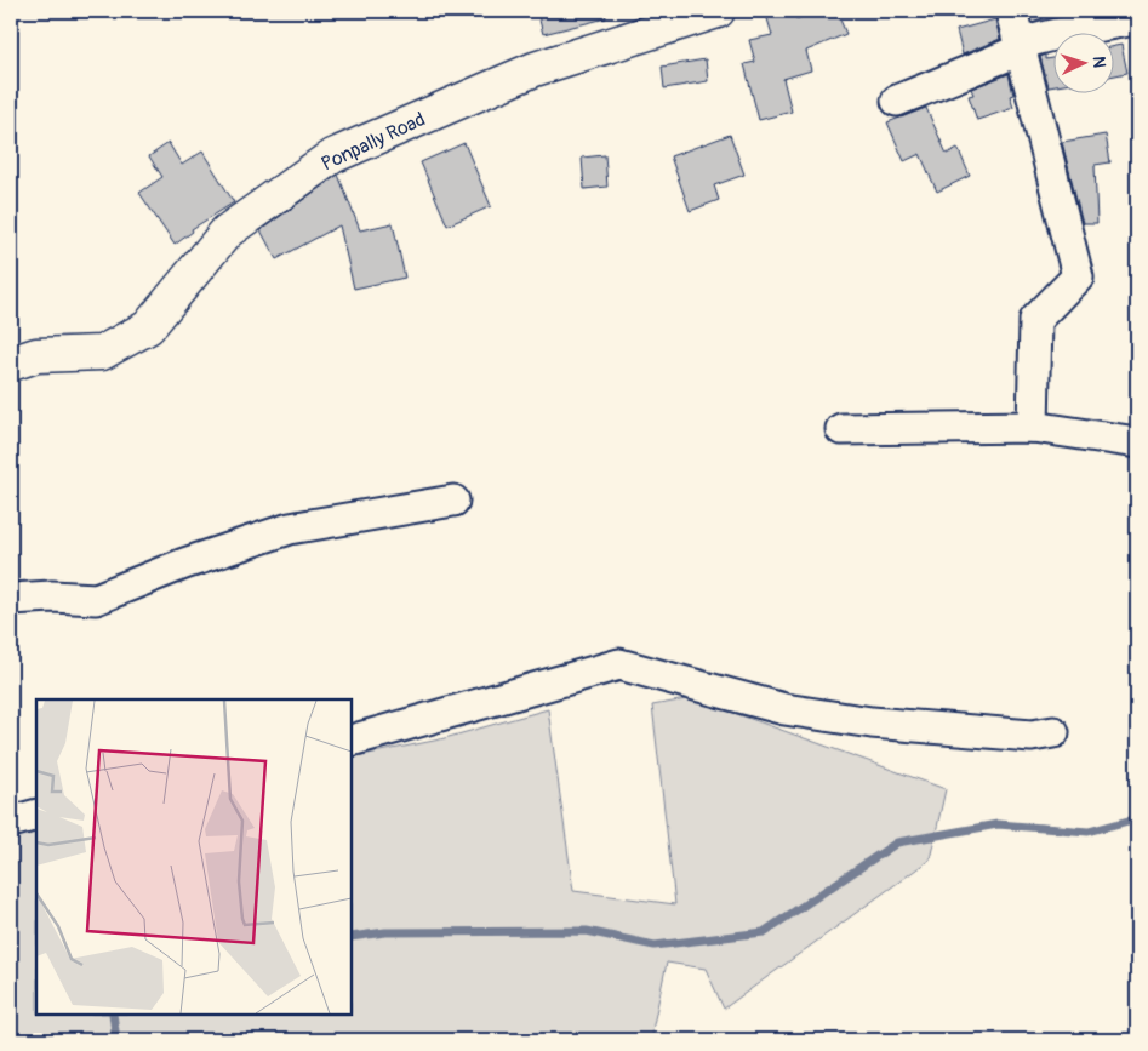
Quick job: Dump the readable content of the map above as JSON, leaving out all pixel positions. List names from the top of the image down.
{
  "streets": {
    "main road": ["Ponpally Road"]
  },
  "north": "right"
}
